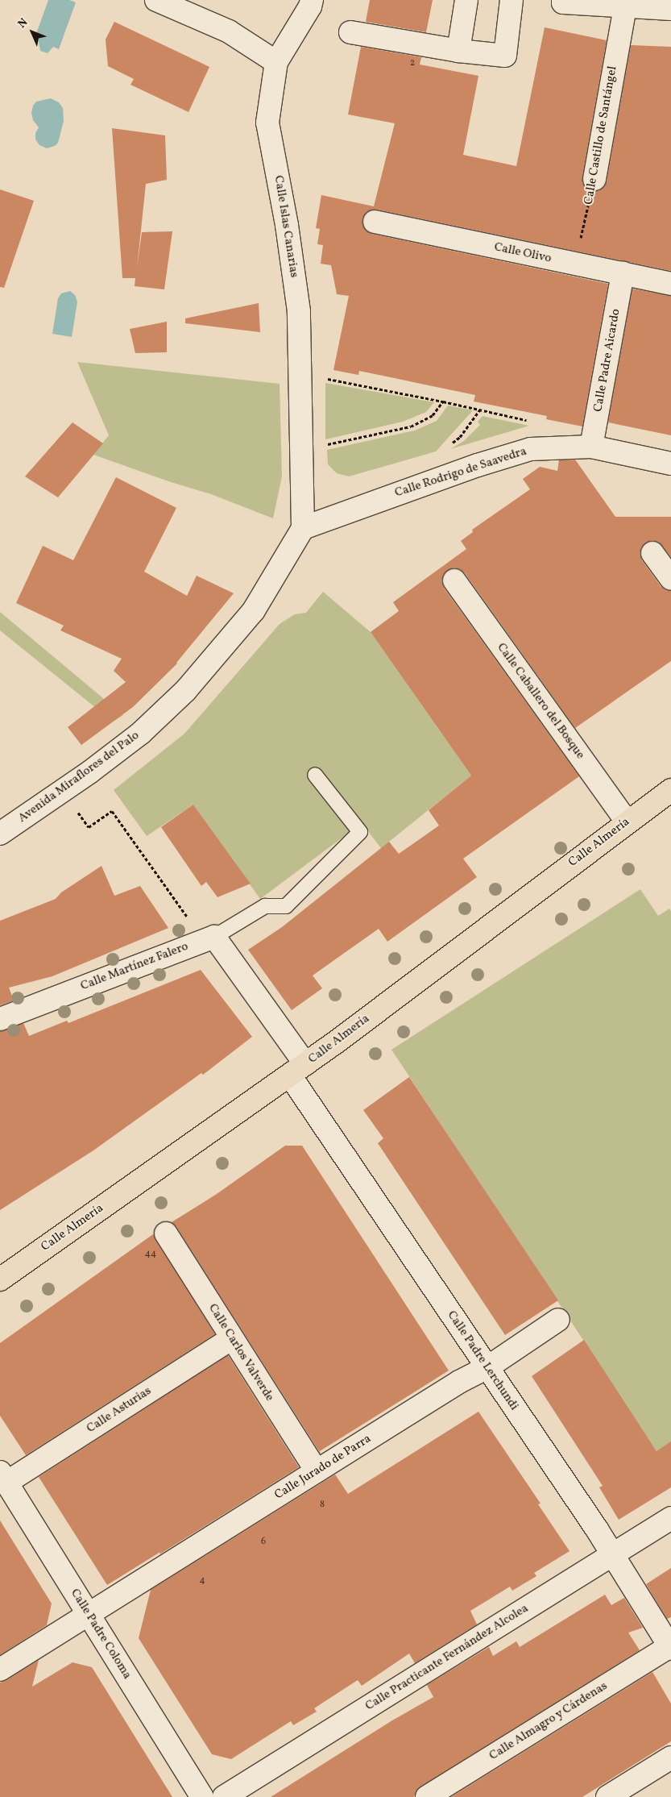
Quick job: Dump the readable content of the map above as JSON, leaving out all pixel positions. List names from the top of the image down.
{
  "streets": {
    "main road": ["Calle Almería"],
    "street": [
      "Calle Castillo de Santángel",
      "Calle Islas Canarias",
      "Calle Olivo",
      "Calle Padre Aicardo",
      "Calle Rodrigo de Saavedra",
      "Calle Caballero del Bosque",
      "Avenida Miraflores del Palo",
      "Calle Martínez Falero",
      "Calle Carlos Valverde",
      "Calle Padre Lerchundi",
      "Calle Asturias",
      "Calle Jurado de Parra",
      "Calle Padre Coloma",
      "Calle Practicante Fernández Alcolea",
      "Calle Almagro y Cárdenas"
    ]
  },
  "crossings": [
    ["Calle Castillo de Santángel", "Calle Olivo"],
    ["Calle Islas Canarias", "Calle Rodrigo de Saavedra"],
    ["Calle Islas Canarias", "Avenida Miraflores del Palo"],
    ["Calle Olivo", "Calle Padre Aicardo"],
    ["Calle Padre Aicardo", "Calle Rodrigo de Saavedra"],
    ["Calle Rodrigo de Saavedra", "Avenida Miraflores del Palo"],
    ["Calle Caballero del Bosque", "Calle Almería"],
    ["Calle Almería", "Calle Padre Lerchundi"],
    ["Calle Martínez Falero", "Calle Padre Lerchundi"],
    ["Calle Carlos Valverde", "Calle Asturias"],
    ["Calle Carlos Valverde", "Calle Jurado de Parra"],
    ["Calle Padre Lerchundi", "Calle Jurado de Parra"],
    ["Calle Padre Lerchundi", "Calle Practicante Fernández Alcolea"],
    ["Calle Padre Lerchundi", "Calle Almagro y Cárdenas"],
    ["Calle Asturias", "Calle Padre Coloma"],
    ["Calle Jurado de Parra", "Calle Padre Coloma"]
  ],
  "house_numbers": [
    "2",
    "44",
    "8",
    "6",
    "4"
  ],
  "north": "top left"
}
